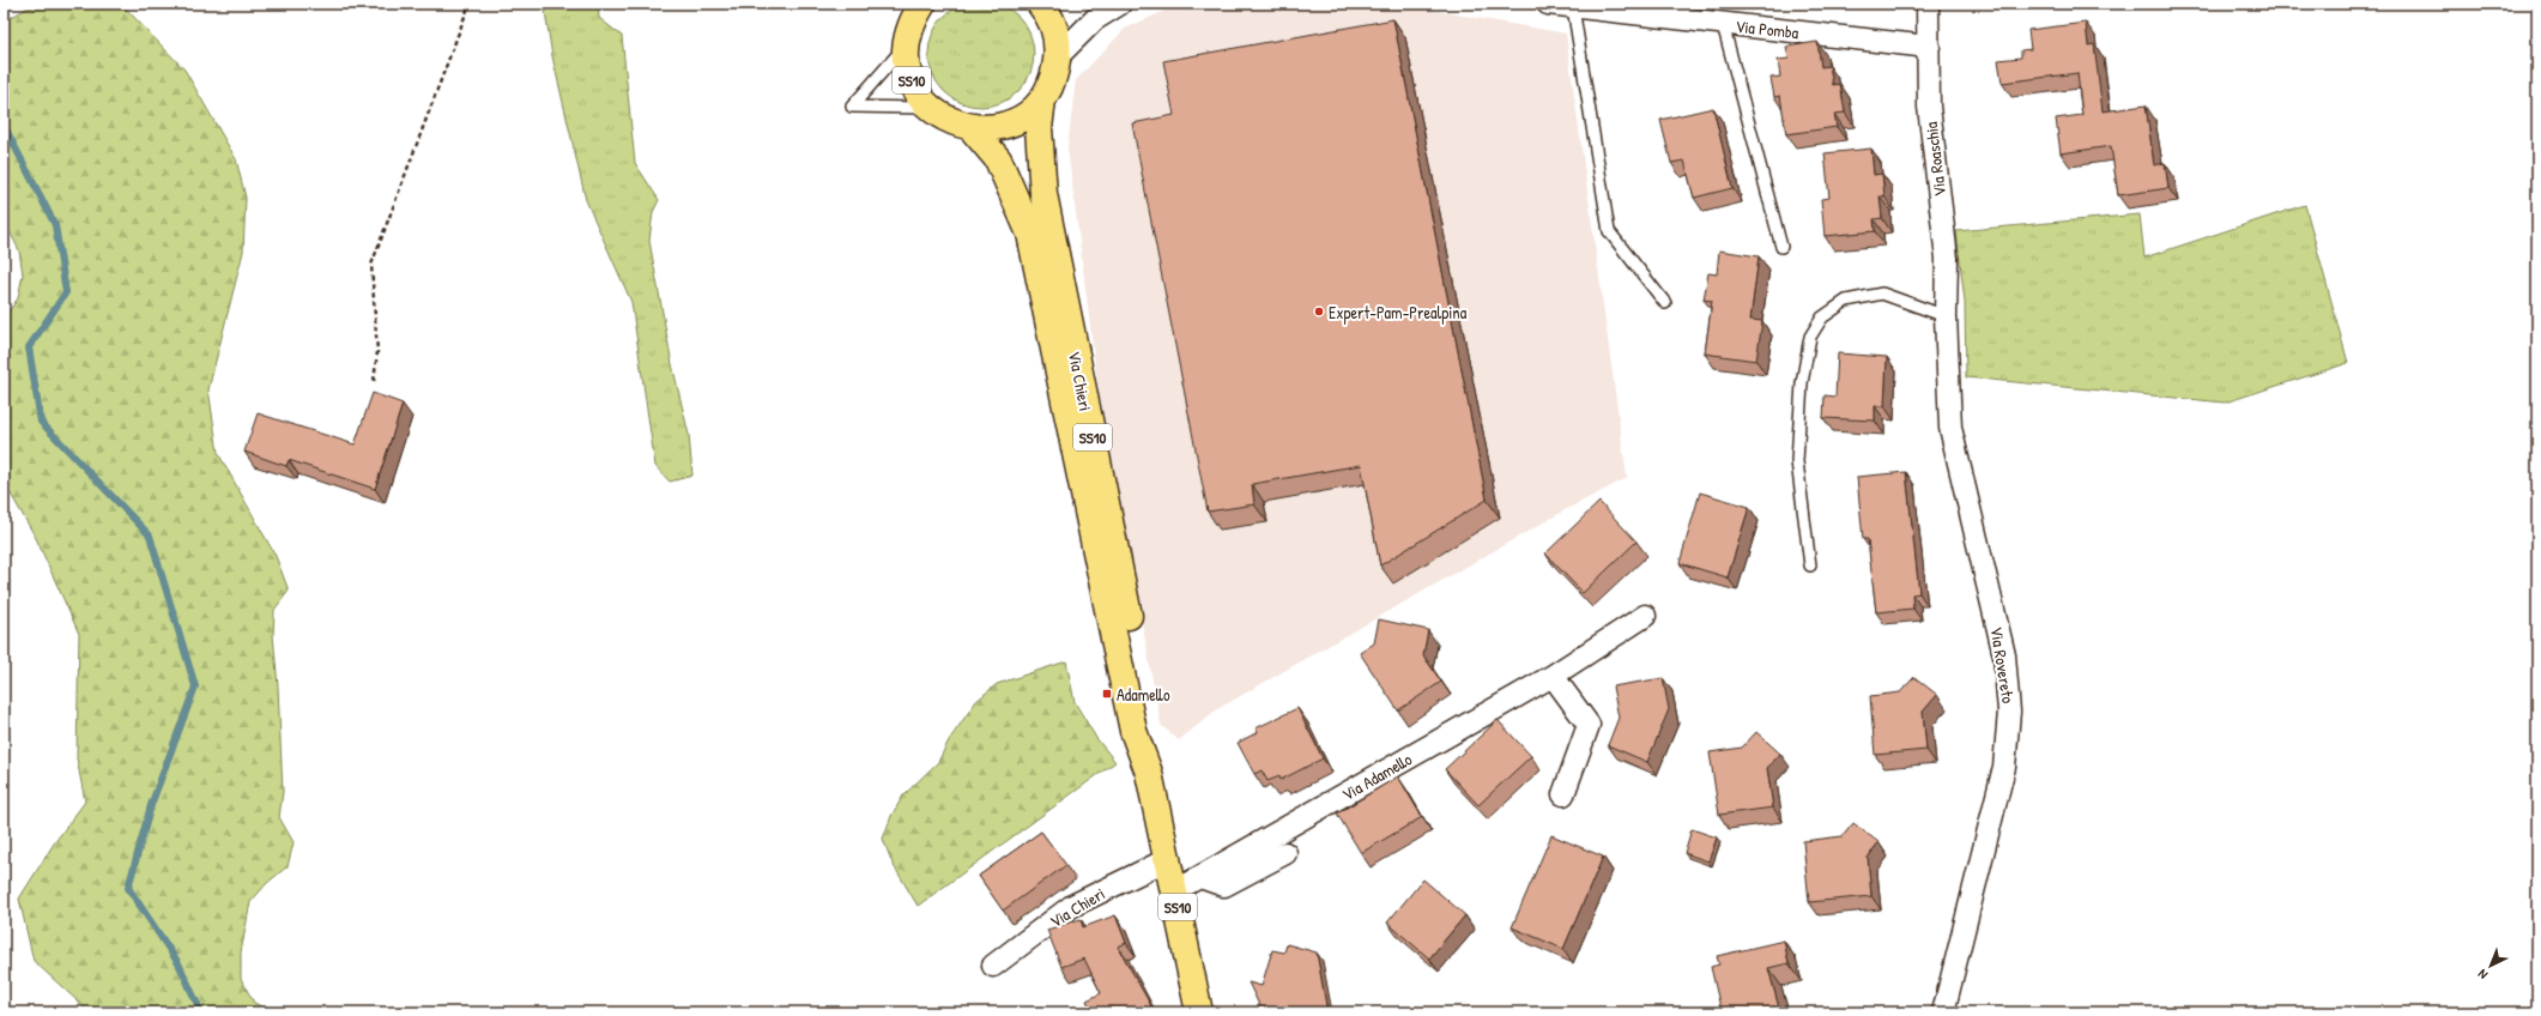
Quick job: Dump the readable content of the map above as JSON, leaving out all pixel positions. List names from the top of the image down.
{
  "streets": {
    "main road": ["SS10", "Via Chieri"],
    "street": [
      "Via Pomba",
      "Via Roaschia",
      "Via Rovereto",
      "Via Adamello"
    ]
  },
  "crossings": [
    ["Via Pomba", "Via Roaschia"],
    ["Via Roaschia", "Via Rovereto"],
    ["Via Chieri", "Via Adamello"]
  ],
  "places": {
    "other": ["Expert-Pam-Prealpina"],
    "transit": ["Adamello"]
  },
  "north": "bottom left"
}
